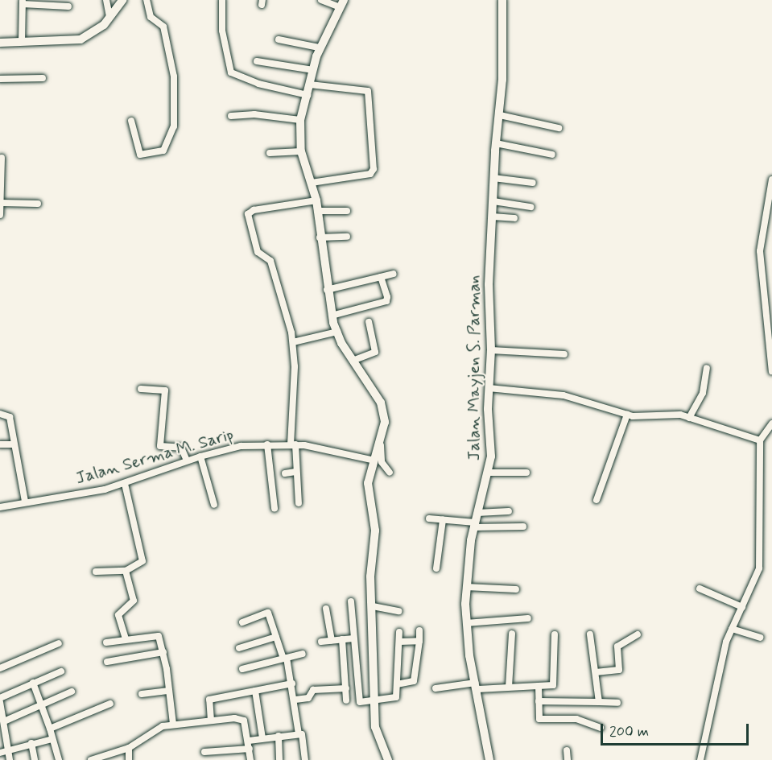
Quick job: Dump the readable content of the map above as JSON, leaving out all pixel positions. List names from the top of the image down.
{
  "streets": {
    "street": ["Jalan Mayjen S. Parman", "Jalan Serma M. Sarip"]
  },
  "scale_bar": "200 m"
}
